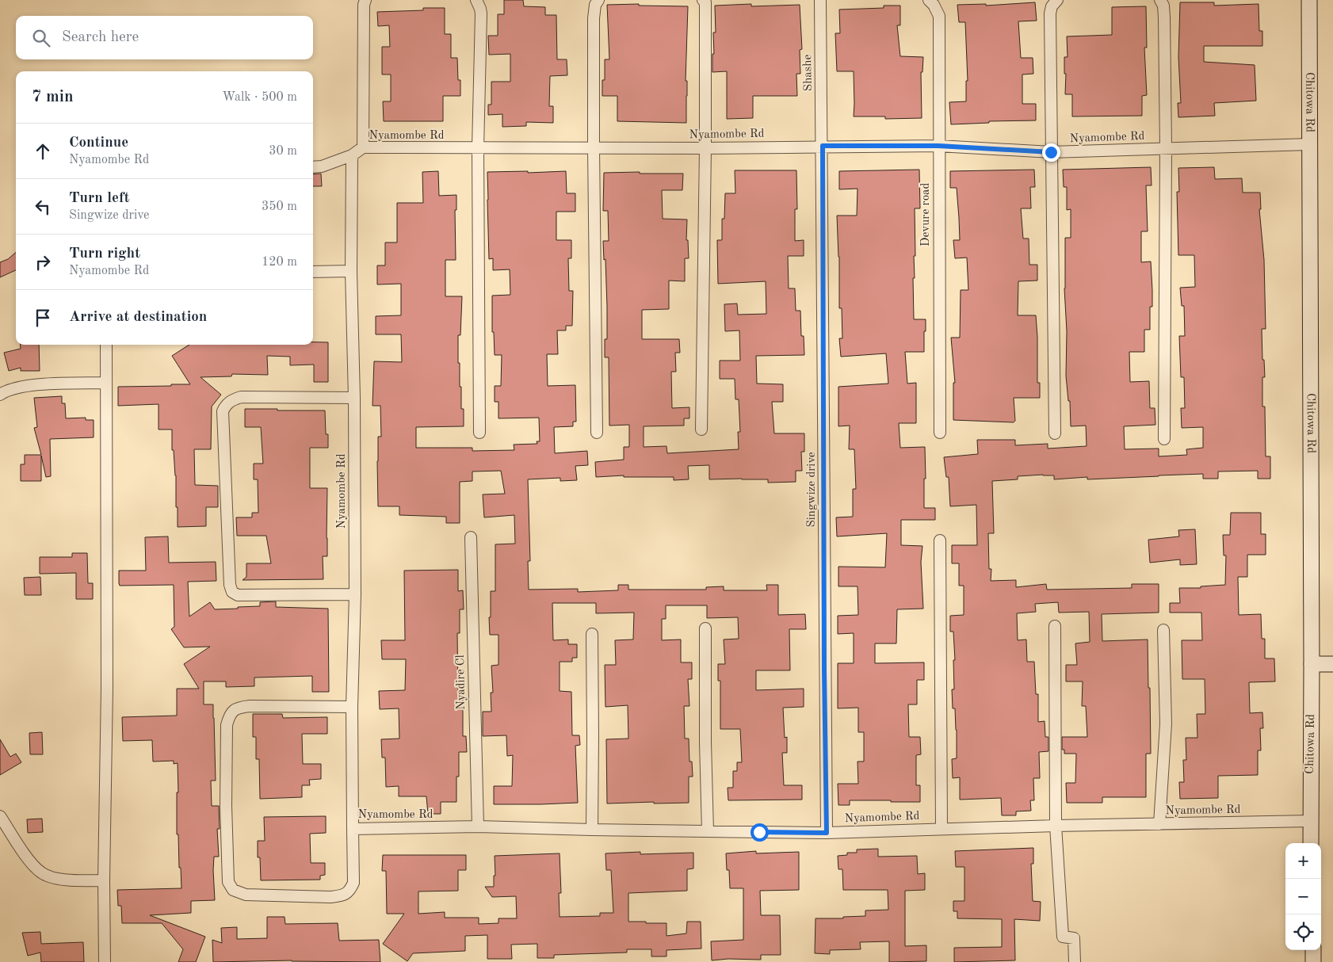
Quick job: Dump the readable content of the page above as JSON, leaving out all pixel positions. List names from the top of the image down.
{
  "streets": {
    "street": [
      "Shashe",
      "Chitowa Rd",
      "Nyamombe Rd",
      "Devure road",
      "Singwize drive",
      "Nyadire Cl"
    ]
  },
  "crossings": [
    ["Shashe", "Nyamombe Rd"],
    ["Shashe", "Singwize drive"],
    ["Chitowa Rd", "Nyamombe Rd"],
    ["Nyamombe Rd", "Devure road"],
    ["Nyamombe Rd", "Singwize drive"],
    ["Nyamombe Rd", "Nyadire Cl"]
  ],
  "page": {
    "search": "Search here",
    "heading": ["7 min", "Walk · 500 m"],
    "list": [
      ["Continue", "Nyamombe Rd", "30 m"],
      ["Turn left", "Singwize drive", "350 m"],
      ["Turn right", "Nyamombe Rd", "120 m"],
      "Arrive at destination"
    ],
    "map_buttons": ["+", "−"]
  }
}
